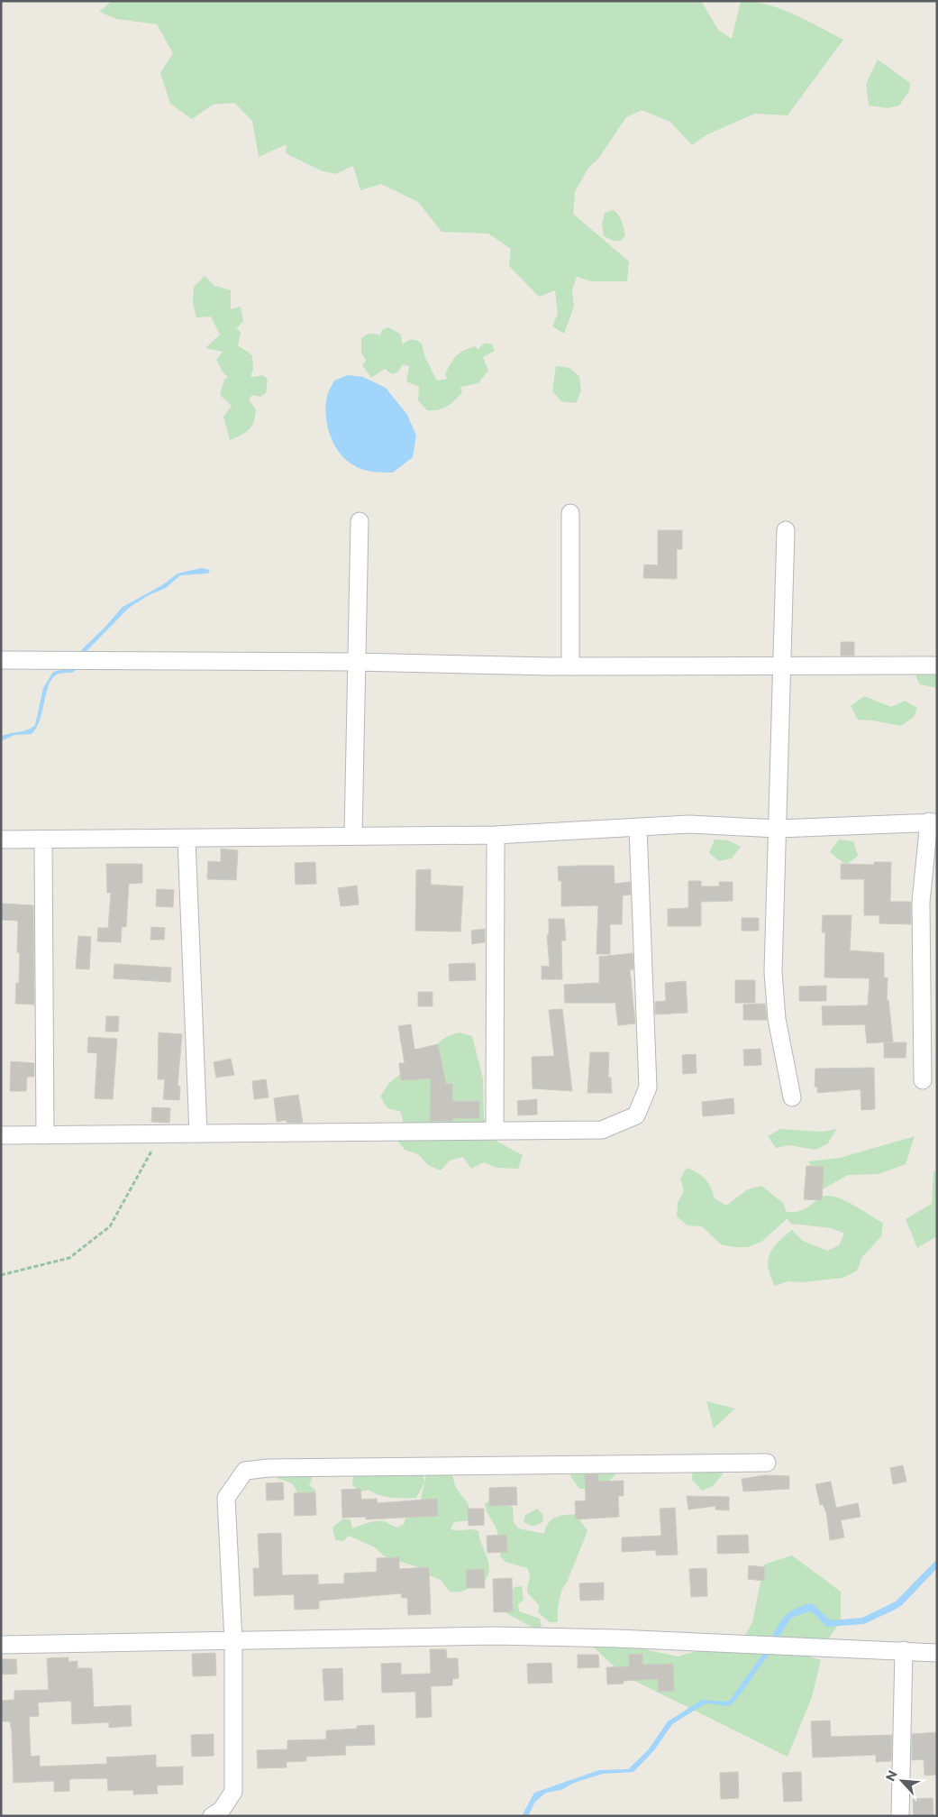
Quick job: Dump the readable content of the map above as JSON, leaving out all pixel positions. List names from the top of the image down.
{
  "north": "top left"
}
